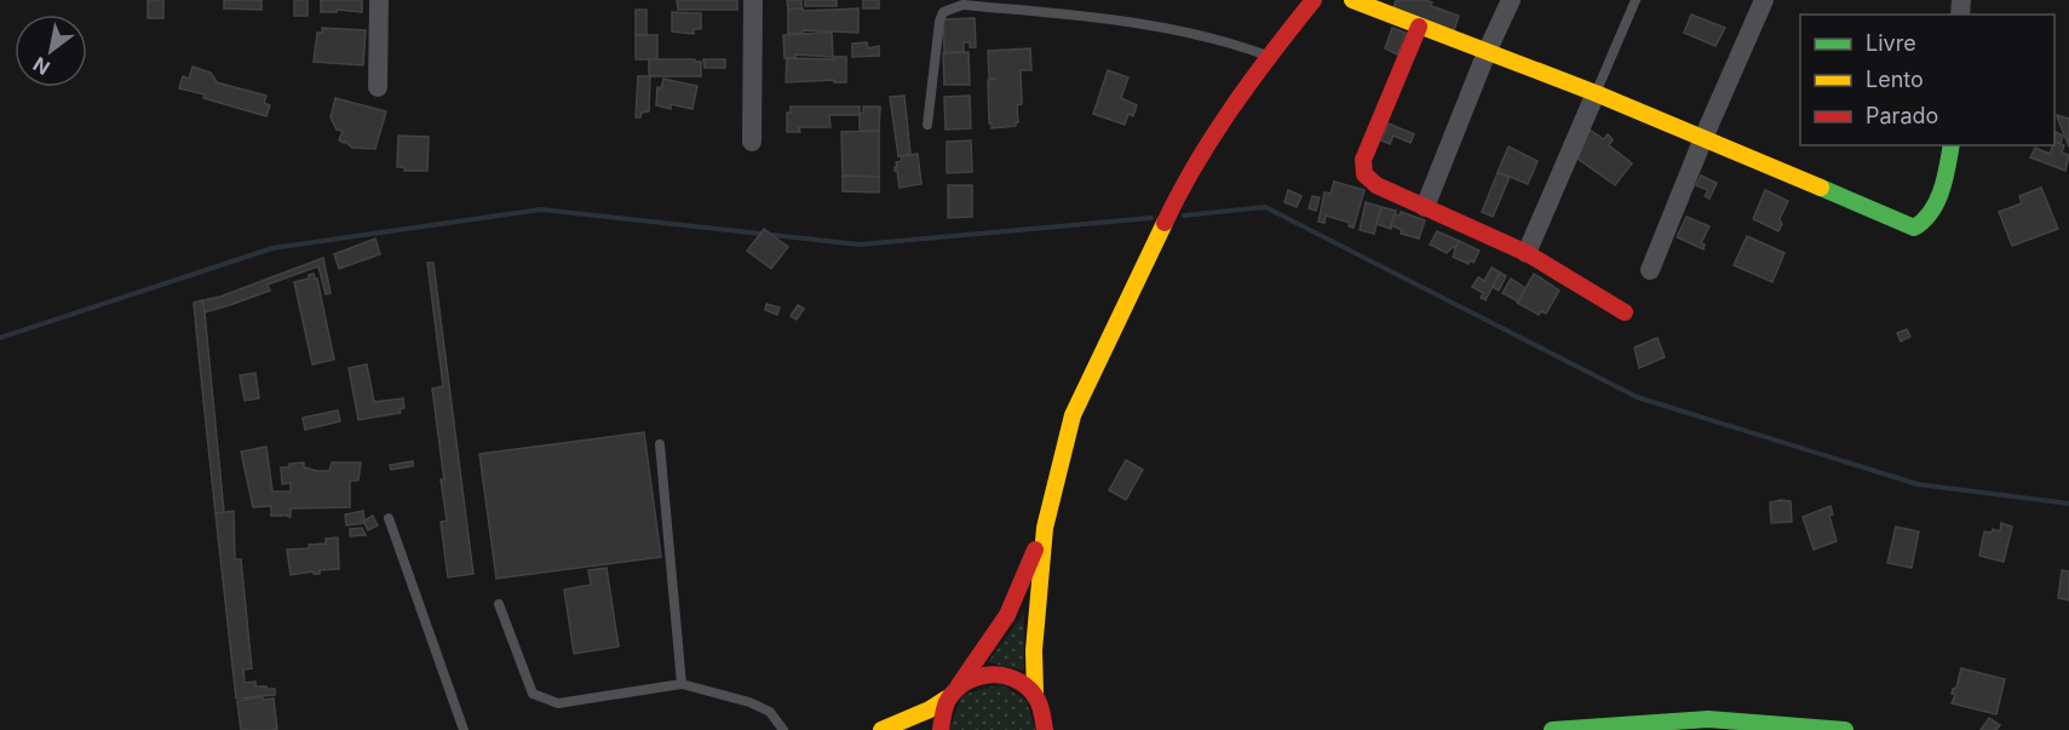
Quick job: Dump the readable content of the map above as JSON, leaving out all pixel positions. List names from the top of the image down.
{
  "legend": ["Livre", "Lento", "Parado"],
  "north": "bottom left"
}
